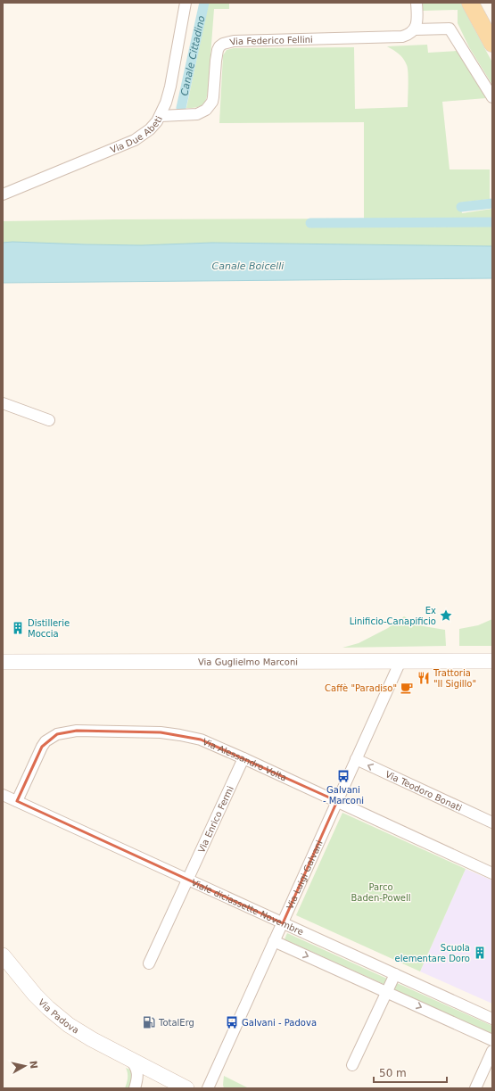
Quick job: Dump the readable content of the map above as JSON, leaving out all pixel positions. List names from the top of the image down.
{
  "streets": {
    "main road": ["Via Guglielmo Marconi", "Via Padova"],
    "street": [
      "Via Federico Fellini",
      "Via Due Abeti",
      "Via Alessandro Volta",
      "Via Teodoro Bonati",
      "Via Enrico Fermi",
      "Via Luigi Galvani",
      "Viale diciassette Novembre"
    ]
  },
  "crossings": [
    ["Via Federico Fellini", "Via Due Abeti"],
    ["Via Guglielmo Marconi", "Via Luigi Galvani"],
    ["Via Alessandro Volta", "Via Enrico Fermi"],
    ["Via Alessandro Volta", "Via Luigi Galvani"],
    ["Via Alessandro Volta", "Viale diciassette Novembre"],
    ["Via Teodoro Bonati", "Via Luigi Galvani"],
    ["Via Enrico Fermi", "Viale diciassette Novembre"],
    ["Via Luigi Galvani", "Viale diciassette Novembre"]
  ],
  "one_way": ["Via Teodoro Bonati"],
  "water": ["Canale Cittadino", "Canale Boicelli"],
  "parks": ["Parco Baden-Powell"],
  "places": {
    "place": ["Ex Linificio-Canapificio"],
    "building": ["Distillerie Moccia", "Scuola elementare Doro"],
    "restaurant": ["Trattoria \"Il Sigillo\""],
    "cafe": ["Caffè \"Paradiso\""],
    "bus stop": ["Galvani - Marconi", "Galvani - Padova"],
    "fuel station": ["TotalErg"]
  },
  "scale_bar": "50 m",
  "north": "right"
}
